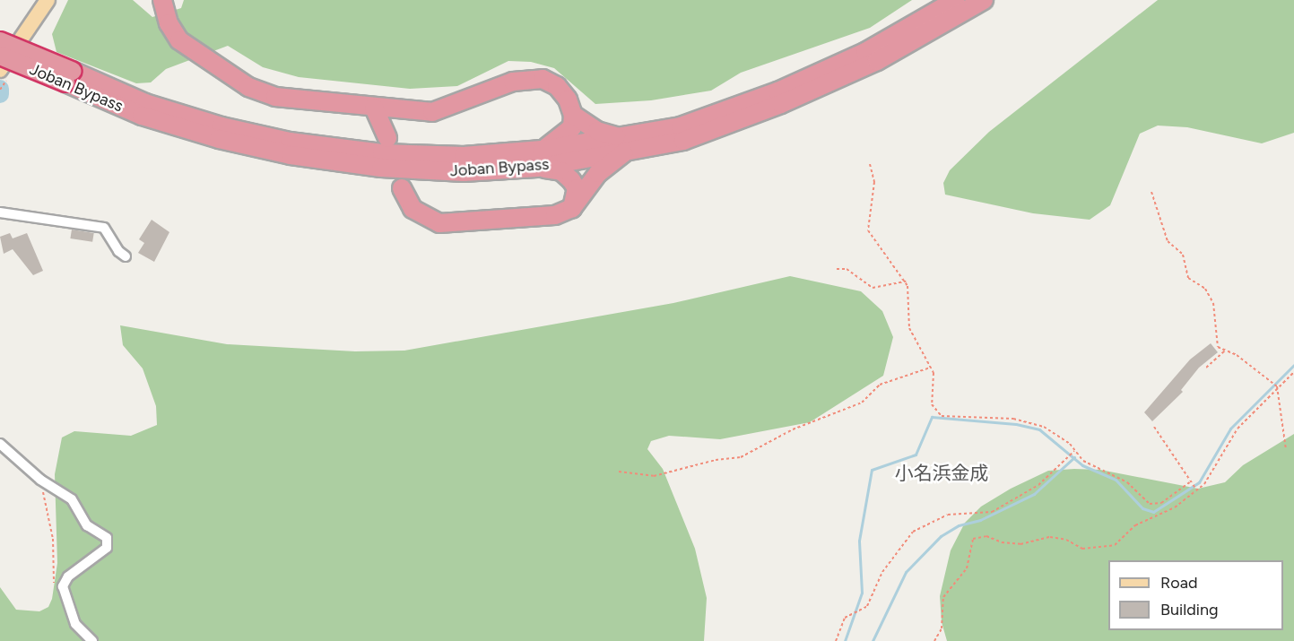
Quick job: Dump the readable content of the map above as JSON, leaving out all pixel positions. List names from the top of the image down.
{
  "streets": {
    "highway": ["Joban Bypass"]
  },
  "districts": ["小名浜金成"],
  "legend": ["Road", "Building"]
}
